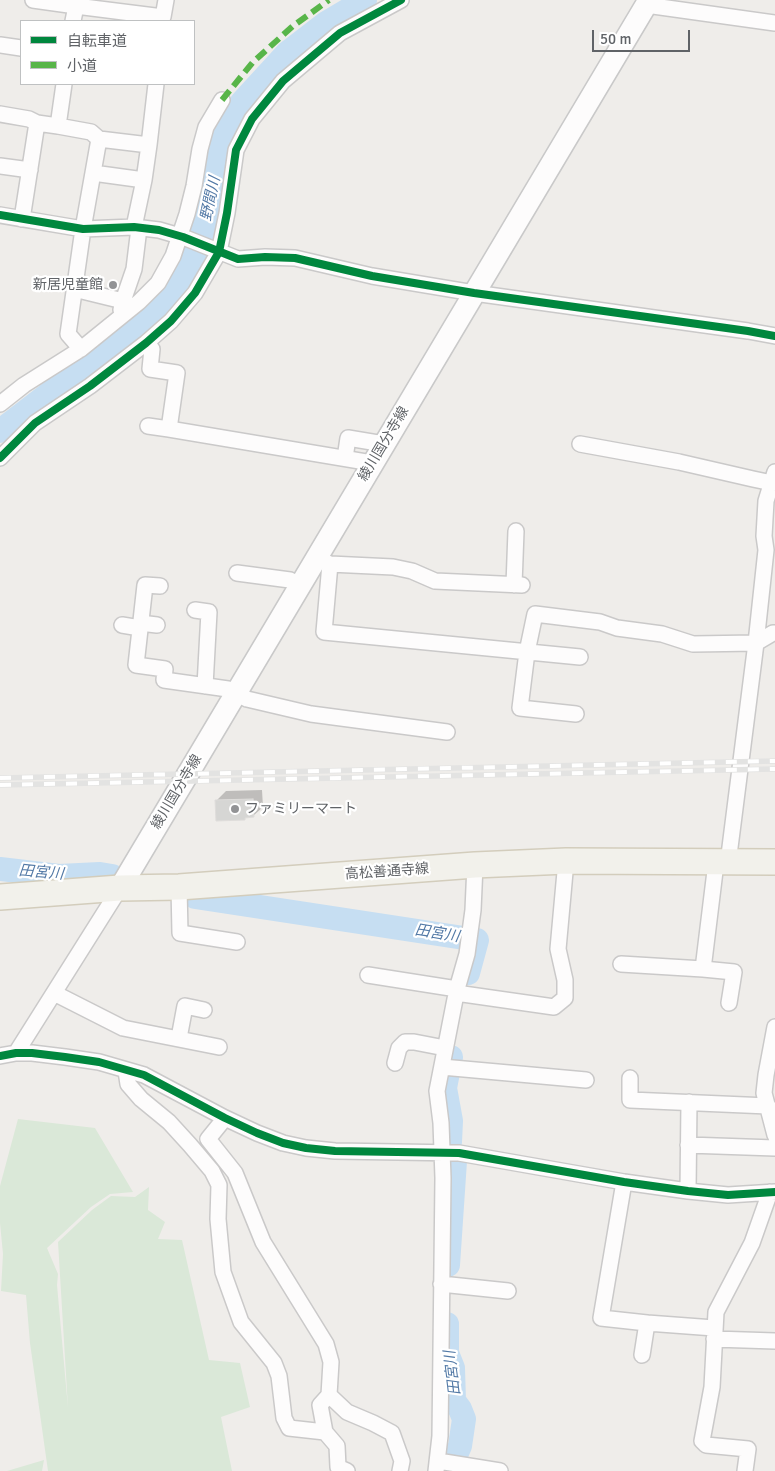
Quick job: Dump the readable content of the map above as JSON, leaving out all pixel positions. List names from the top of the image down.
{
  "streets": {
    "main road": ["綾川国分寺線", "高松善通寺線"]
  },
  "crossings": [
    ["綾川国分寺線", "高松善通寺線"]
  ],
  "water": ["野間川", "田宮川"],
  "places": ["新居児童館", "ファミリーマート"],
  "legend": ["自転車道", "小道"],
  "scale_bar": "50 m"
}
